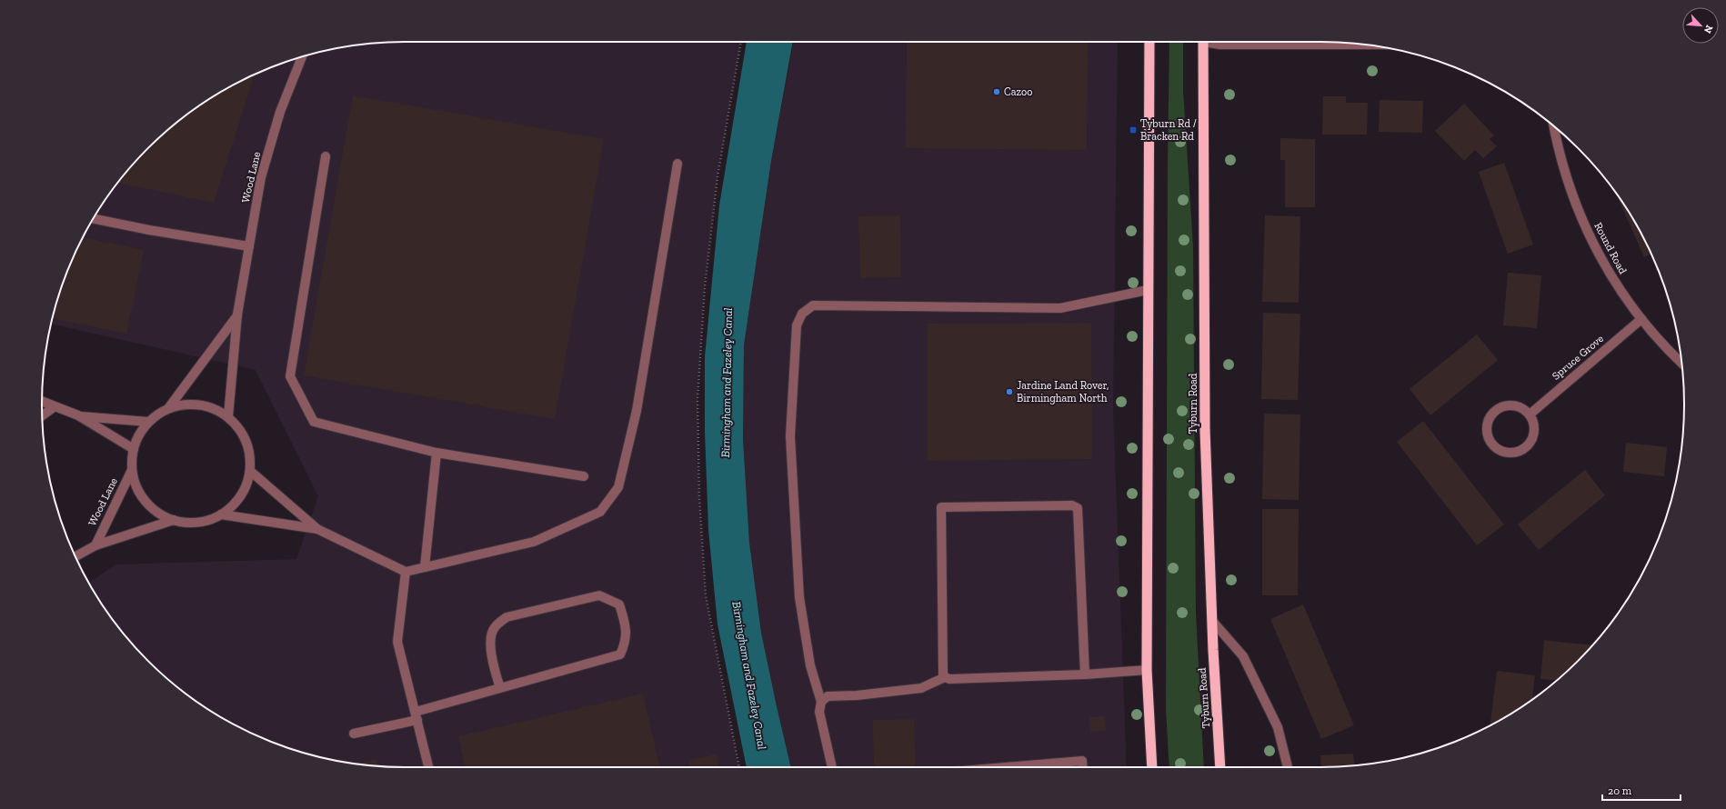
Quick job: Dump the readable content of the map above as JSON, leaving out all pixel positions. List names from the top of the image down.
{
  "streets": {
    "highway": ["Tyburn Road"],
    "street": ["Wood Lane", "Round Road", "Spruce Grove"]
  },
  "crossings": [
    ["Round Road", "Spruce Grove"]
  ],
  "water": ["Birmingham and Fazeley Canal"],
  "places": {
    "other": ["Cazoo", "Jardine Land Rover, Birmingham North"],
    "transit": ["Tyburn Rd / Bracken Rd"]
  },
  "scale_bar": "20 m",
  "north": "bottom right"
}
